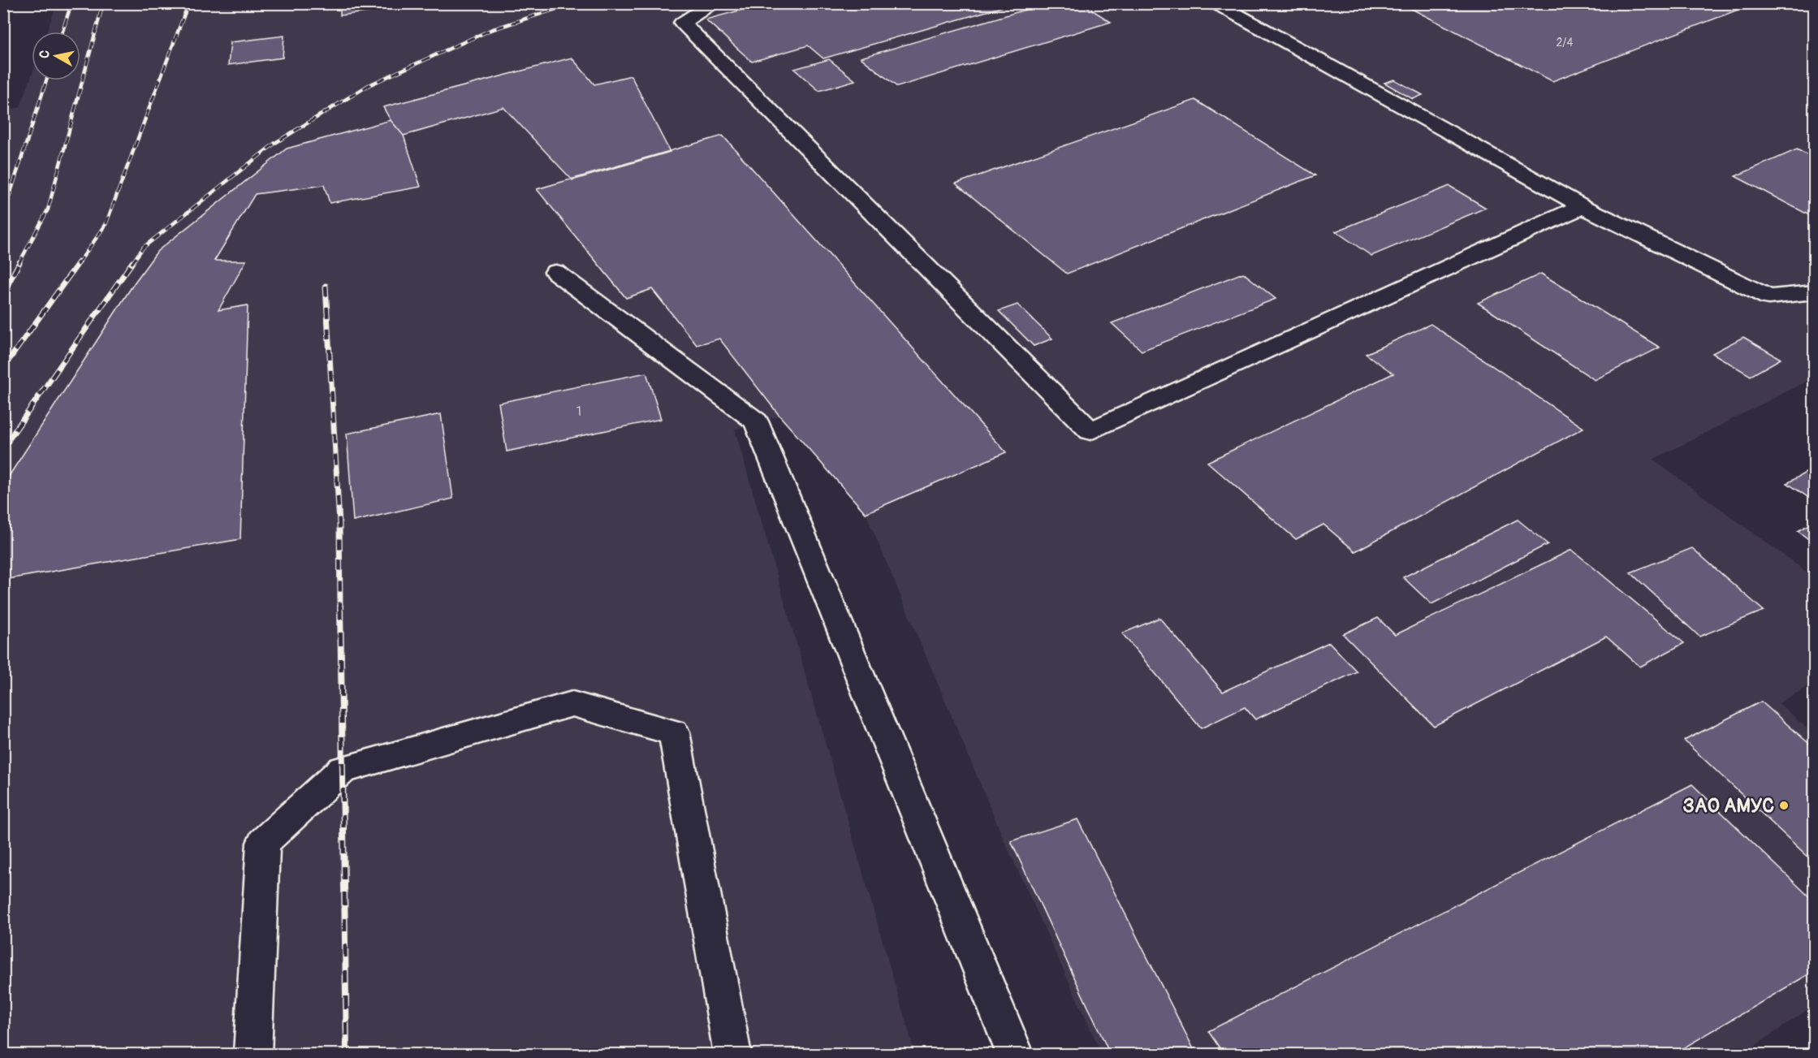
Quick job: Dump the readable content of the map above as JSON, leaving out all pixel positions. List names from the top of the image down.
{
  "places": ["ЗАО АМУС"],
  "house_numbers": ["2/4", "1"],
  "north": "left"
}
